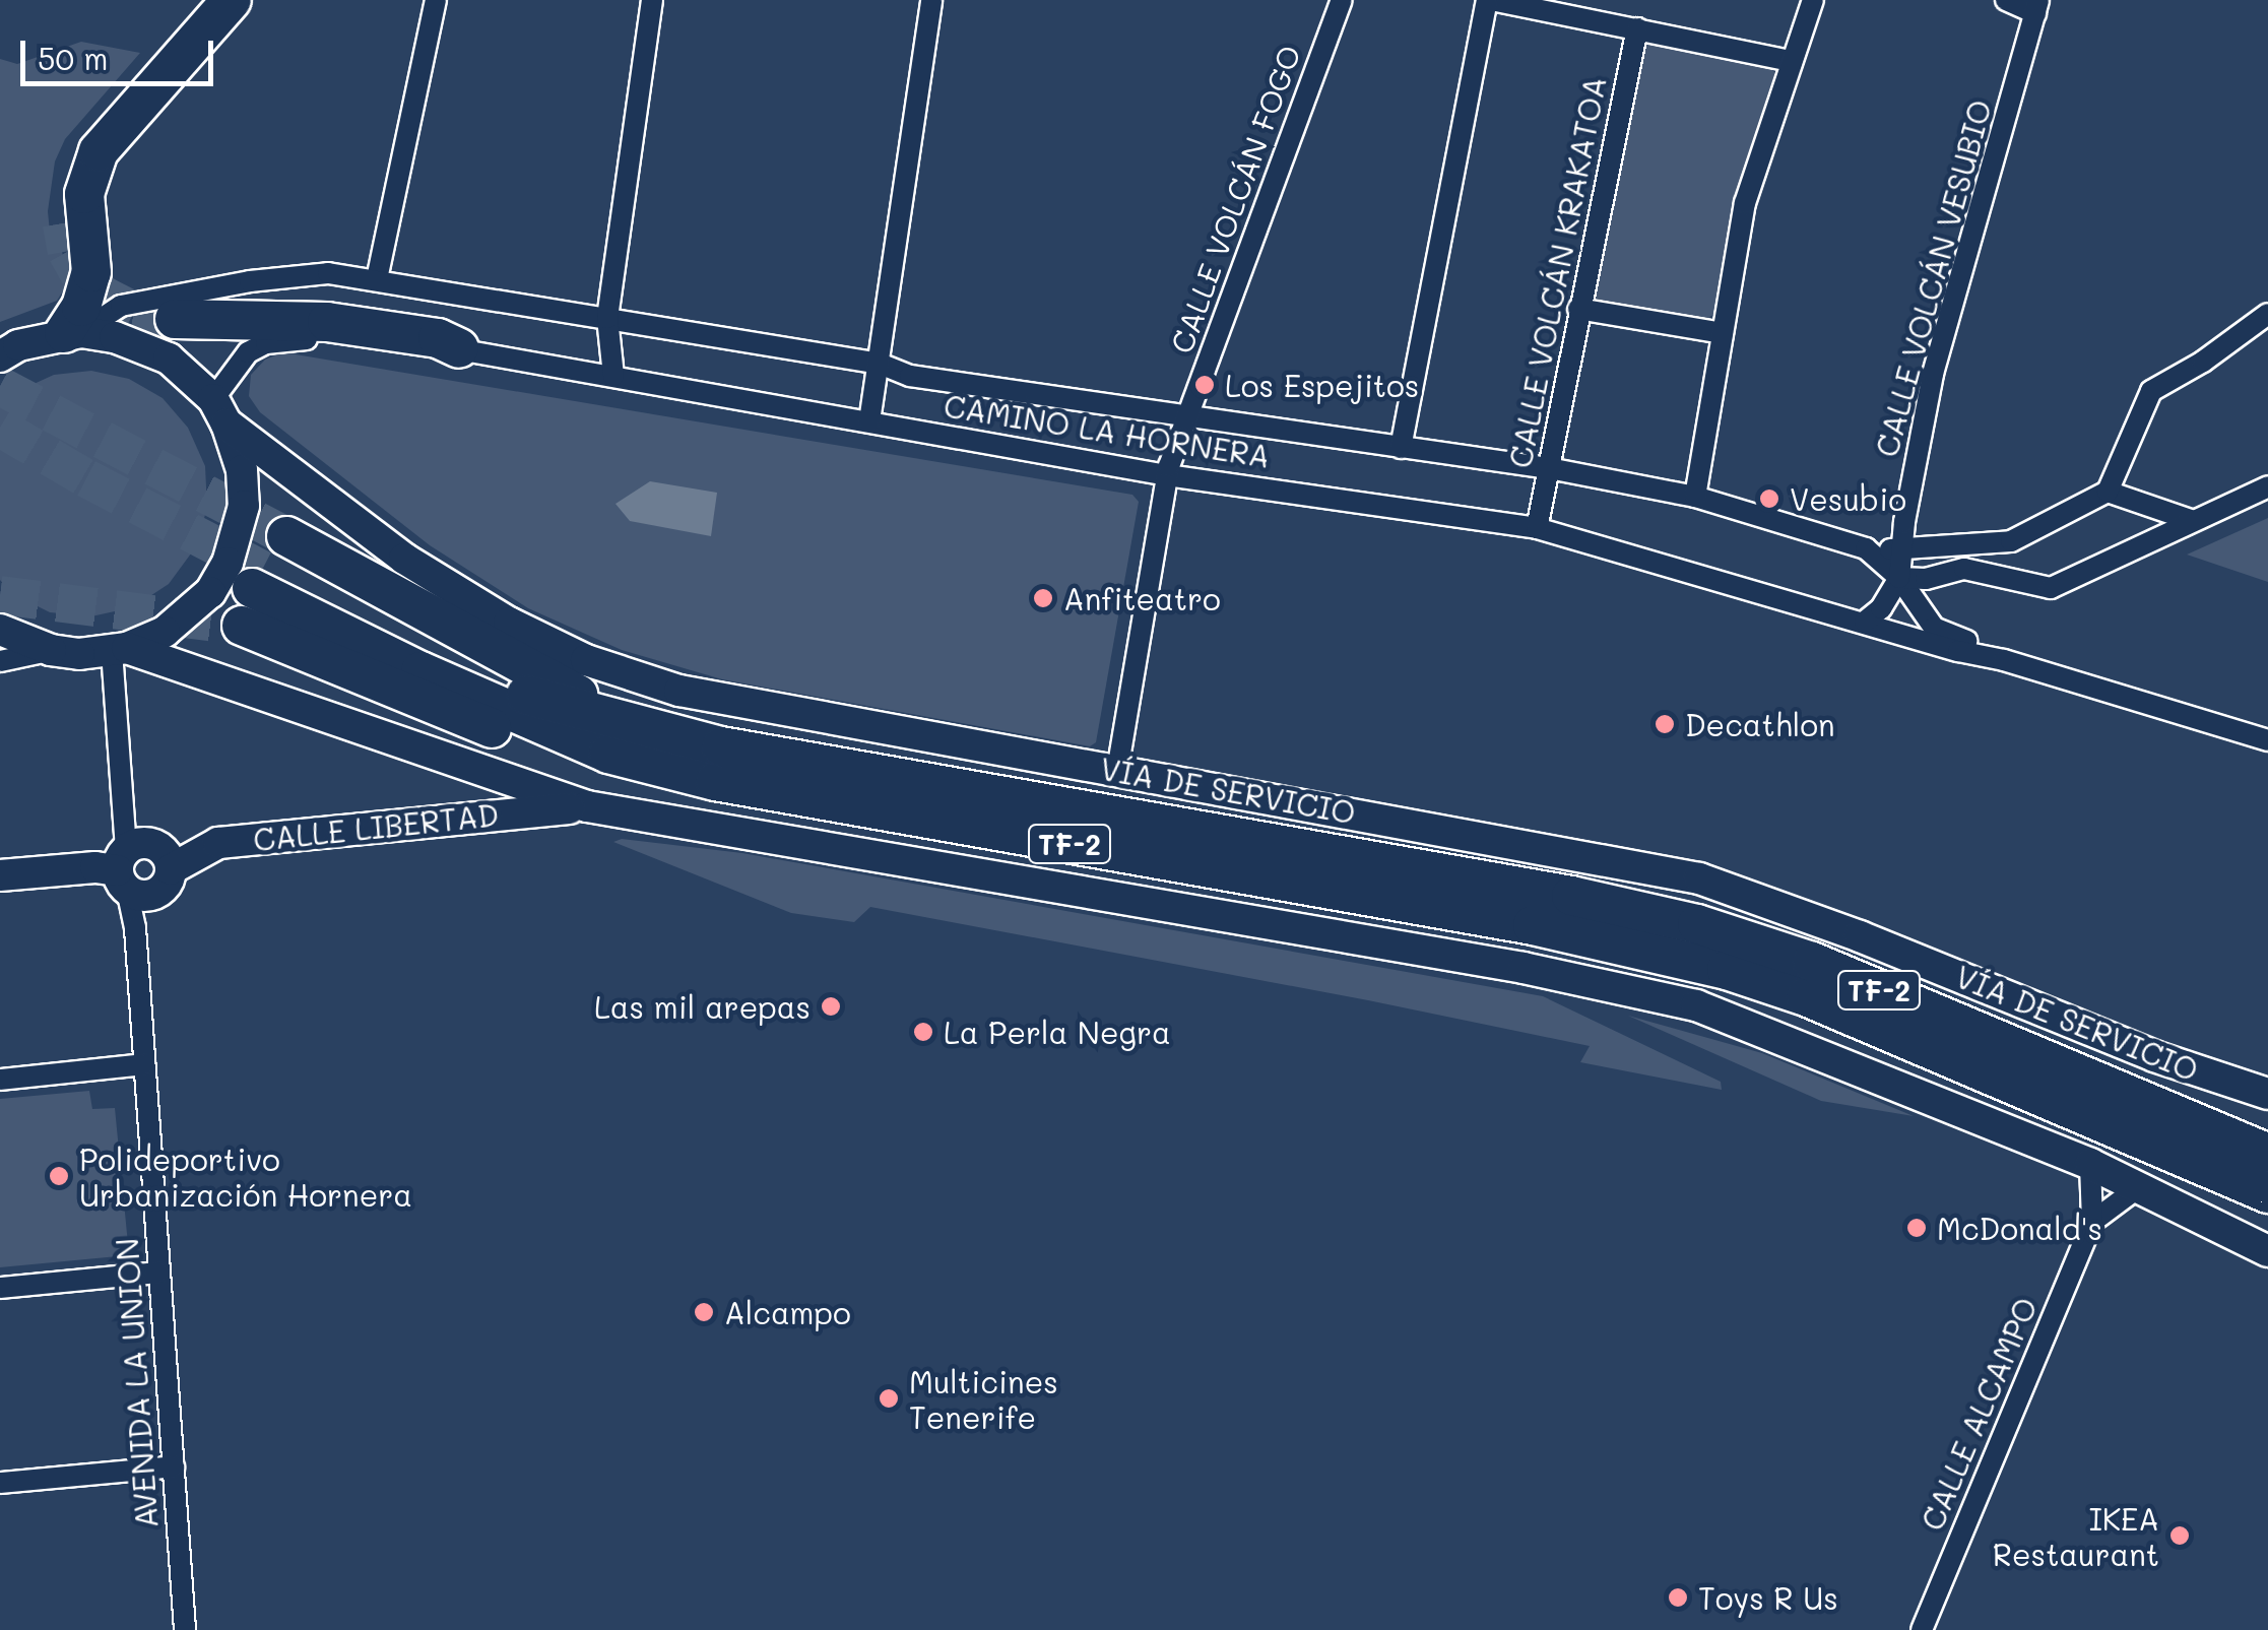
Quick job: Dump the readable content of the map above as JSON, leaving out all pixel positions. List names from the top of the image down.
{
  "streets": {
    "highway": ["TF-2"],
    "street": [
      "CALLE VOLCÁN FOGO",
      "CALLE VOLCÁN KRAKATOA",
      "CALLE VOLCÁN VESUBIO",
      "CAMINO LA HORNERA",
      "VÍA DE SERVICIO",
      "CALLE LIBERTAD",
      "AVENIDA LA UNION",
      "CALLE ALCAMPO"
    ]
  },
  "crossings": [
    ["CALLE VOLCÁN FOGO", "CAMINO LA HORNERA"],
    ["CALLE VOLCÁN FOGO", "VÍA DE SERVICIO"],
    ["CALLE VOLCÁN KRAKATOA", "CAMINO LA HORNERA"],
    ["CALLE VOLCÁN VESUBIO", "CAMINO LA HORNERA"],
    ["CAMINO LA HORNERA", "VÍA DE SERVICIO"],
    ["CALLE LIBERTAD", "AVENIDA LA UNION"]
  ],
  "places": [
    "Los Espejitos",
    "Vesubio",
    "Anfiteatro",
    "Decathlon",
    "Las mil arepas",
    "La Perla Negra",
    "Polideportivo Urbanización Hornera",
    "McDonald's",
    "Alcampo",
    "Multicines Tenerife",
    "IKEA Restaurant",
    "Toys R Us"
  ],
  "scale_bar": "50 m"
}
